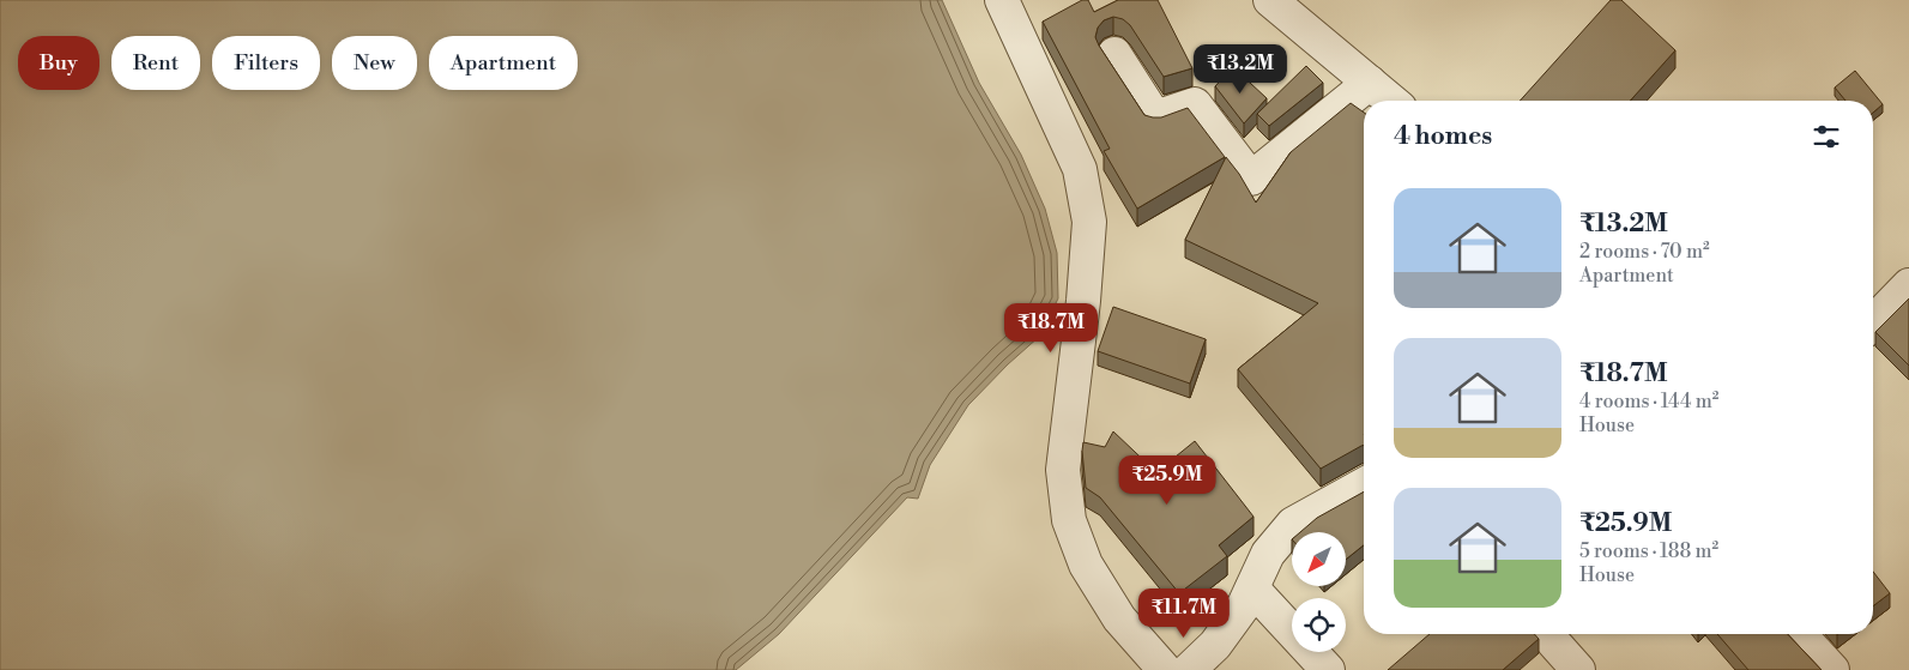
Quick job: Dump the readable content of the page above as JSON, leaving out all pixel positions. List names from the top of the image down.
{
  "north": "bottom left",
  "page": {
    "chip": [
      "Buy",
      "Rent",
      "Filters",
      "New",
      "Apartment"
    ],
    "price": [
      "₹13.2M",
      "₹18.7M",
      "₹25.9M",
      "₹11.7M"
    ],
    "heading": "4 homes",
    "list": [
      {
        "name": "₹13.2M",
        "note": "2 rooms · 70 m² · Apartment"
      },
      {
        "name": "₹18.7M",
        "note": "4 rooms · 144 m² · House"
      },
      {
        "name": "₹25.9M",
        "note": "5 rooms · 188 m² · House"
      }
    ]
  }
}
